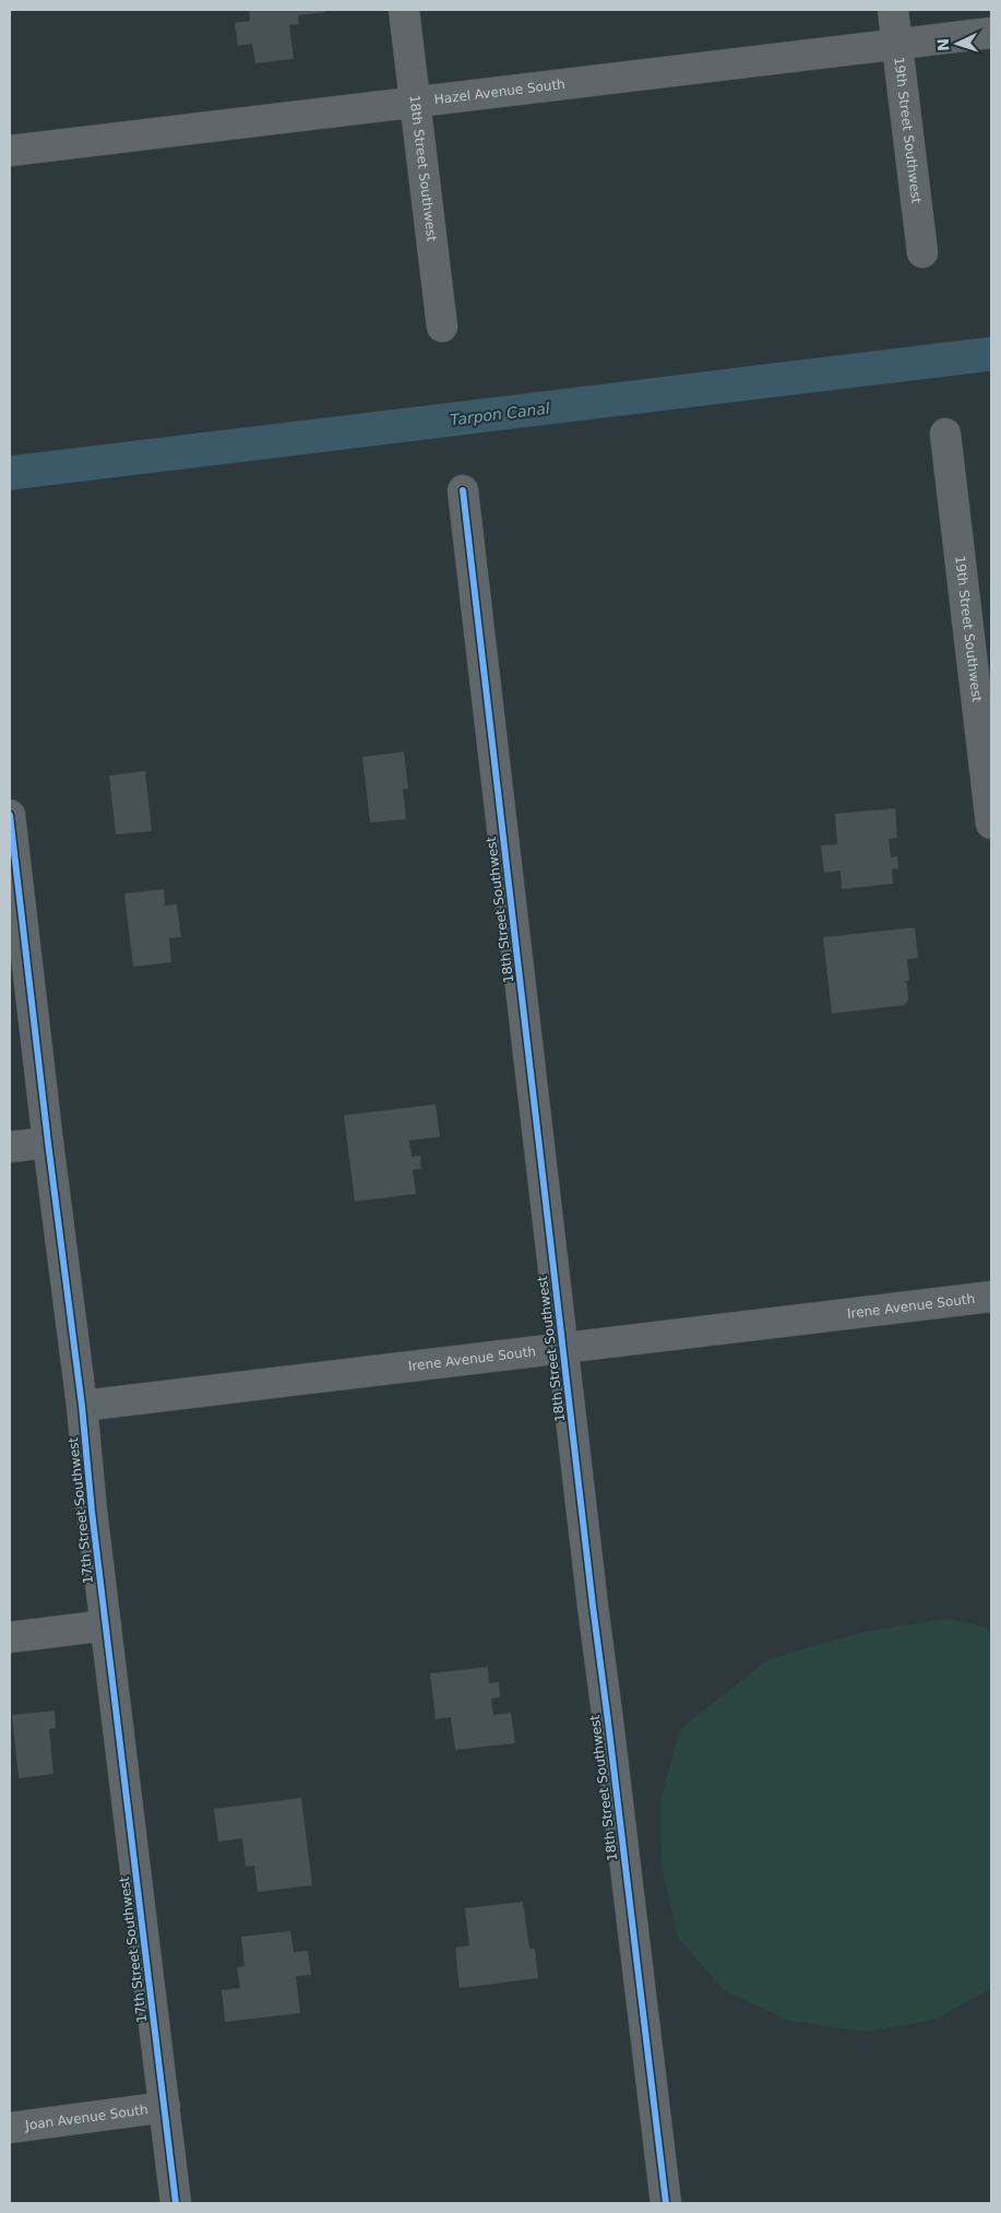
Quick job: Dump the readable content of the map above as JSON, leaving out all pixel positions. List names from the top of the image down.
{
  "streets": {
    "street": [
      "Hazel Avenue South",
      "19th Street Southwest",
      "18th Street Southwest",
      "Irene Avenue South",
      "17th Street Southwest",
      "Joan Avenue South"
    ]
  },
  "crossings": [
    ["Hazel Avenue South", "19th Street Southwest"],
    ["Hazel Avenue South", "18th Street Southwest"],
    ["18th Street Southwest", "Irene Avenue South"],
    ["Irene Avenue South", "17th Street Southwest"],
    ["17th Street Southwest", "Joan Avenue South"]
  ],
  "water": ["Tarpon Canal"],
  "north": "left"
}
